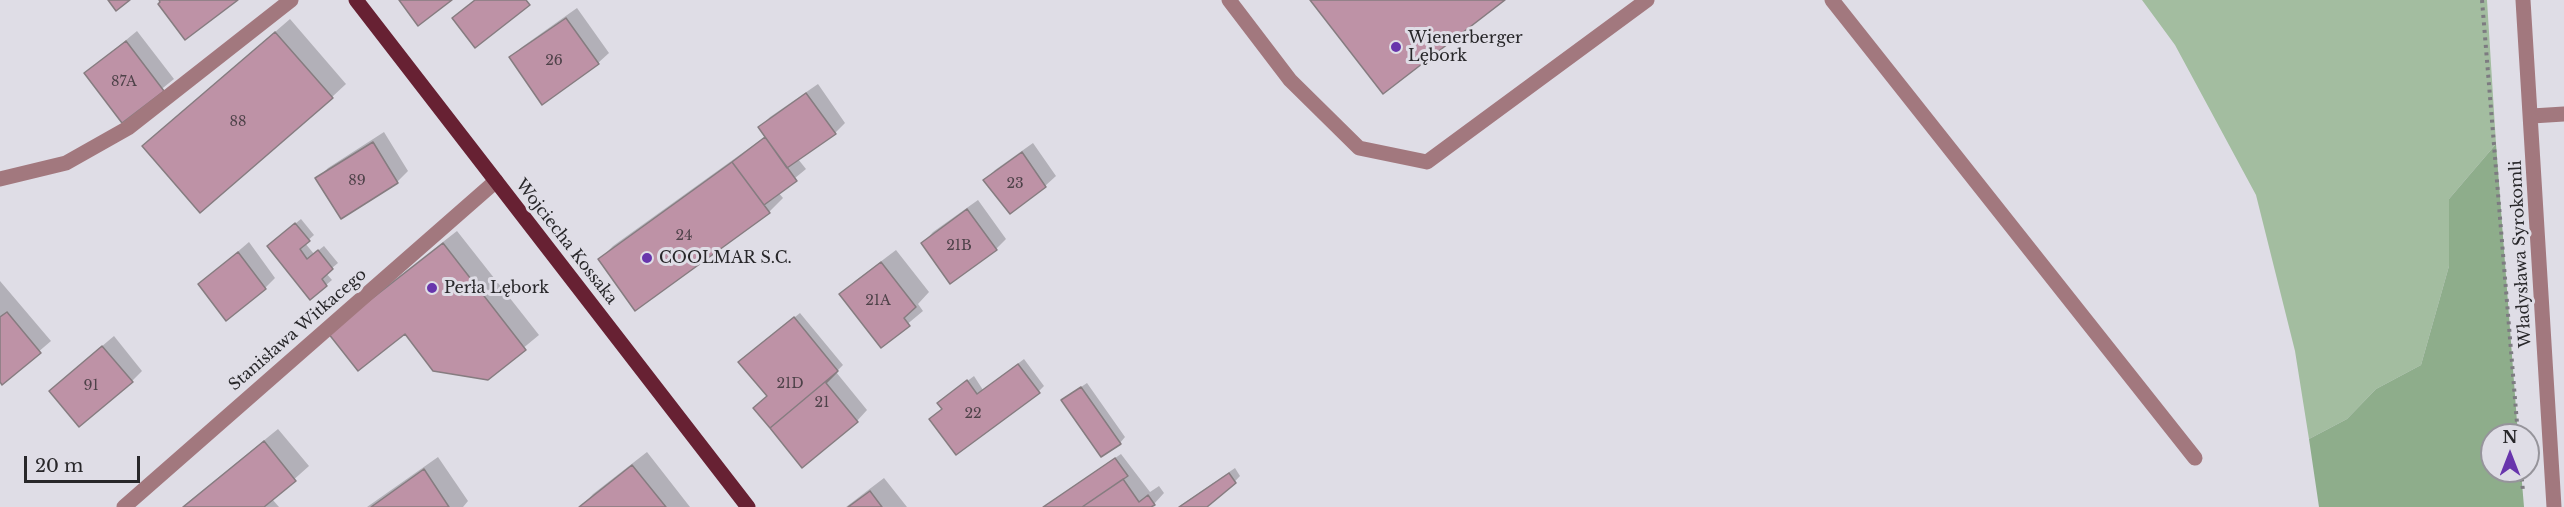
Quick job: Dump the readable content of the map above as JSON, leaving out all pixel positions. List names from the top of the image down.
{
  "streets": {
    "main road": ["Wojciecha Kossaka"],
    "street": ["Władysława Syrokomli", "Stanisława Witkacego"]
  },
  "crossings": [
    ["Wojciecha Kossaka", "Stanisława Witkacego"]
  ],
  "places": ["Wienerberger Lębork", "COOLMAR S.C.", "Perła Lębork"],
  "house_numbers": [
    "26",
    "87A",
    "88",
    "89",
    "23",
    "24",
    "21B",
    "21A",
    "21D",
    "91",
    "21",
    "22"
  ],
  "scale_bar": "20 m",
  "north": "top"
}
